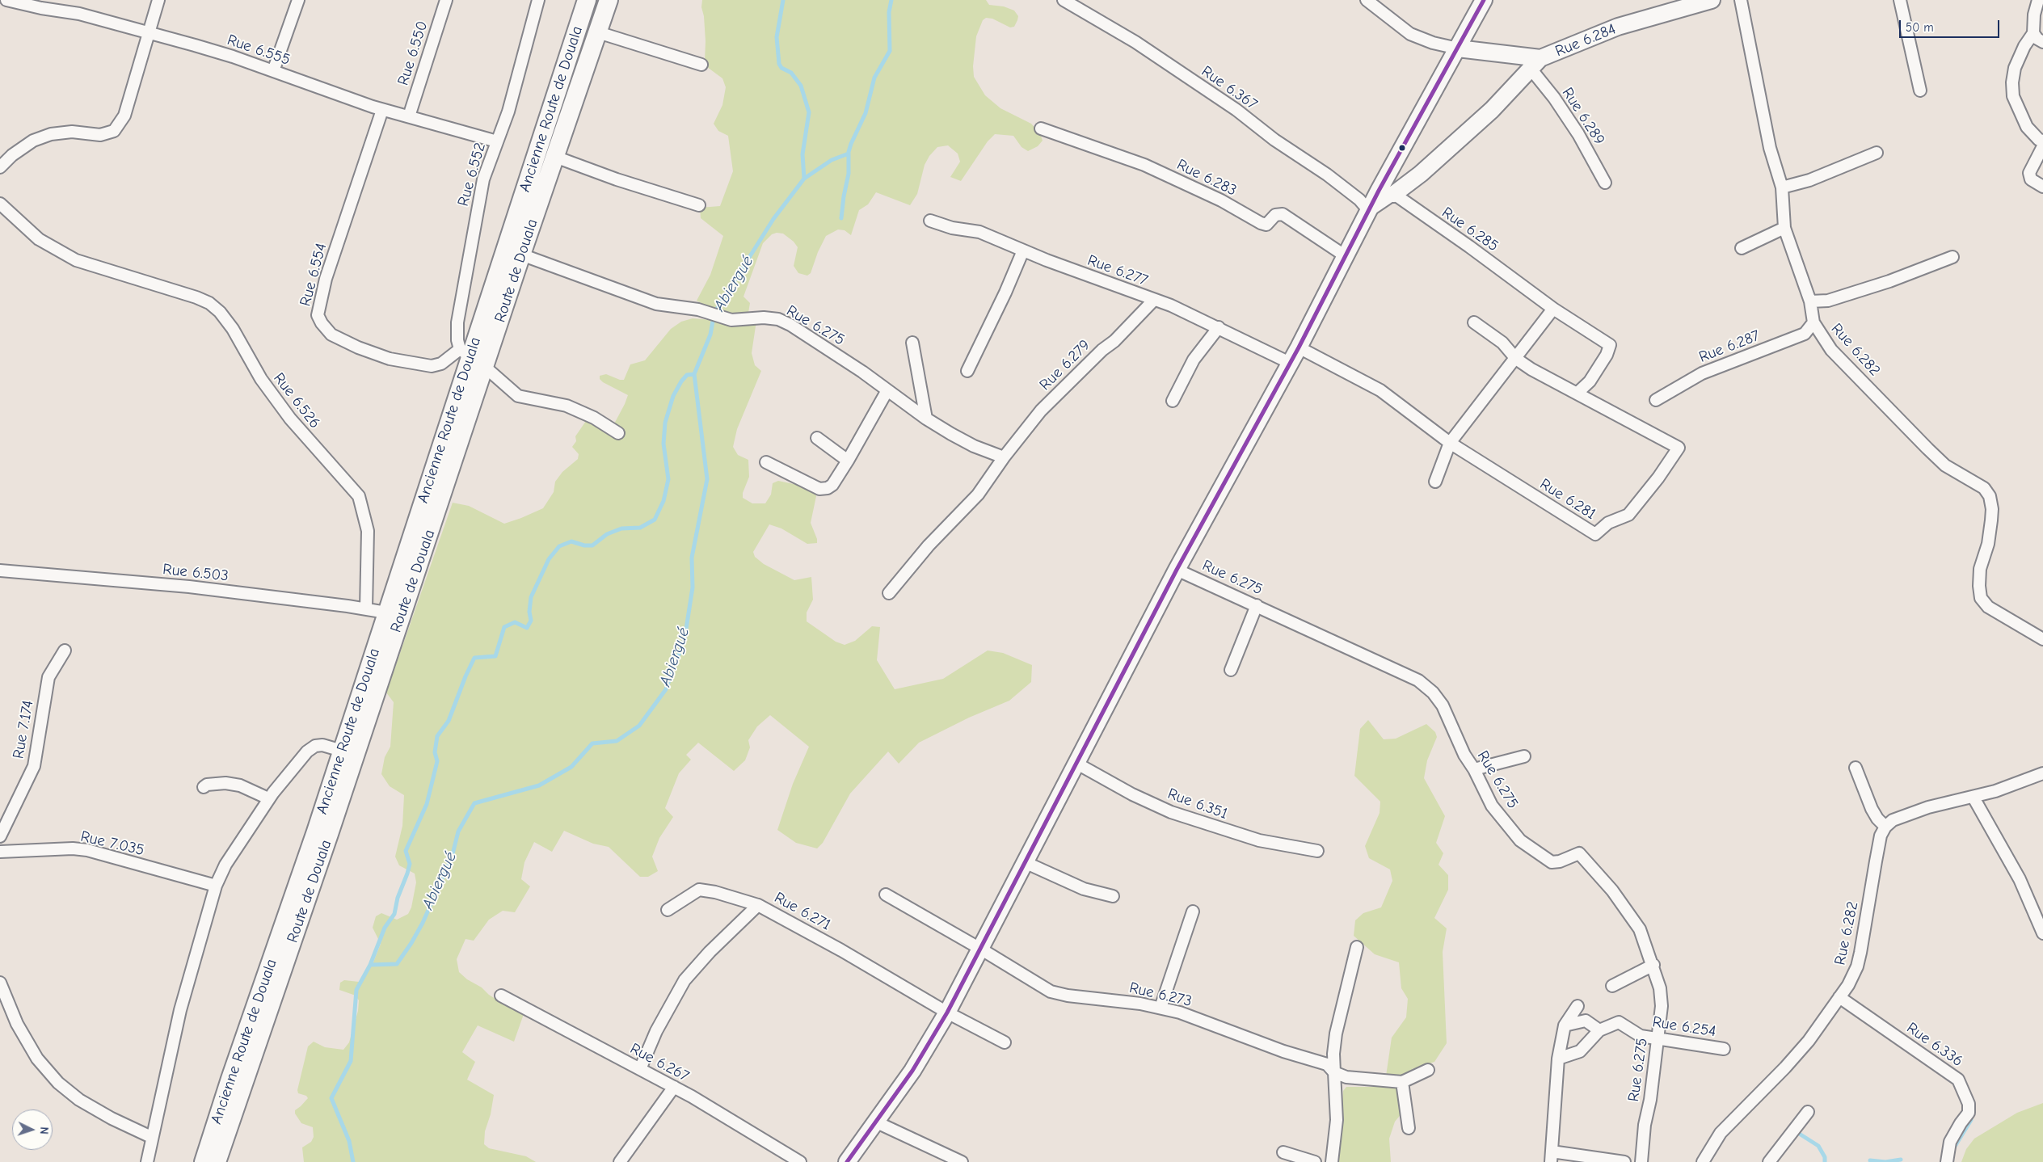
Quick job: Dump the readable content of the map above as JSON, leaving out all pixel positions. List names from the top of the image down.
{
  "streets": {
    "main road": ["Rue 6.284", "Ancienne Route de Douala", "Route de Douala"],
    "street": [
      "Rue 6.555",
      "Rue 6.550",
      "Rue 6.367",
      "Rue 6.289",
      "Rue 6.552",
      "Rue 6.283",
      "Rue 6.285",
      "Rue 6.277",
      "Rue 6.554",
      "Rue 6.275",
      "Rue 6.287",
      "Rue 6.282",
      "Rue 6.279",
      "Rue 6.526",
      "Rue 6.281",
      "Rue 6.503",
      "Rue 7.174",
      "Rue 6.351",
      "Rue 7.035",
      "Rue 6.271",
      "Rue 6.273",
      "Rue 6.254",
      "Rue 6.336",
      "Rue 6.267"
    ]
  },
  "crossings": [
    ["Rue 6.284", "Rue 6.289"],
    ["Rue 6.555", "Rue 6.550"],
    ["Rue 6.555", "Rue 6.552"],
    ["Rue 6.555", "Rue 6.554"],
    ["Ancienne Route de Douala", "Rue 6.552"],
    ["Ancienne Route de Douala", "Rue 6.554"],
    ["Ancienne Route de Douala", "Rue 6.503"],
    ["Rue 6.552", "Rue 6.554"],
    ["Rue 6.285", "Rue 6.281"],
    ["Route de Douala", "Rue 6.275"],
    ["Rue 6.277", "Rue 6.279"],
    ["Rue 6.275", "Rue 6.279"],
    ["Rue 6.275", "Rue 6.254"],
    ["Rue 6.287", "Rue 6.282"],
    ["Rue 6.282", "Rue 6.336"],
    ["Rue 6.526", "Rue 6.503"],
    ["Rue 6.271", "Rue 6.267"]
  ],
  "water": ["Abiergué"],
  "scale_bar": "50 m",
  "north": "right"
}
